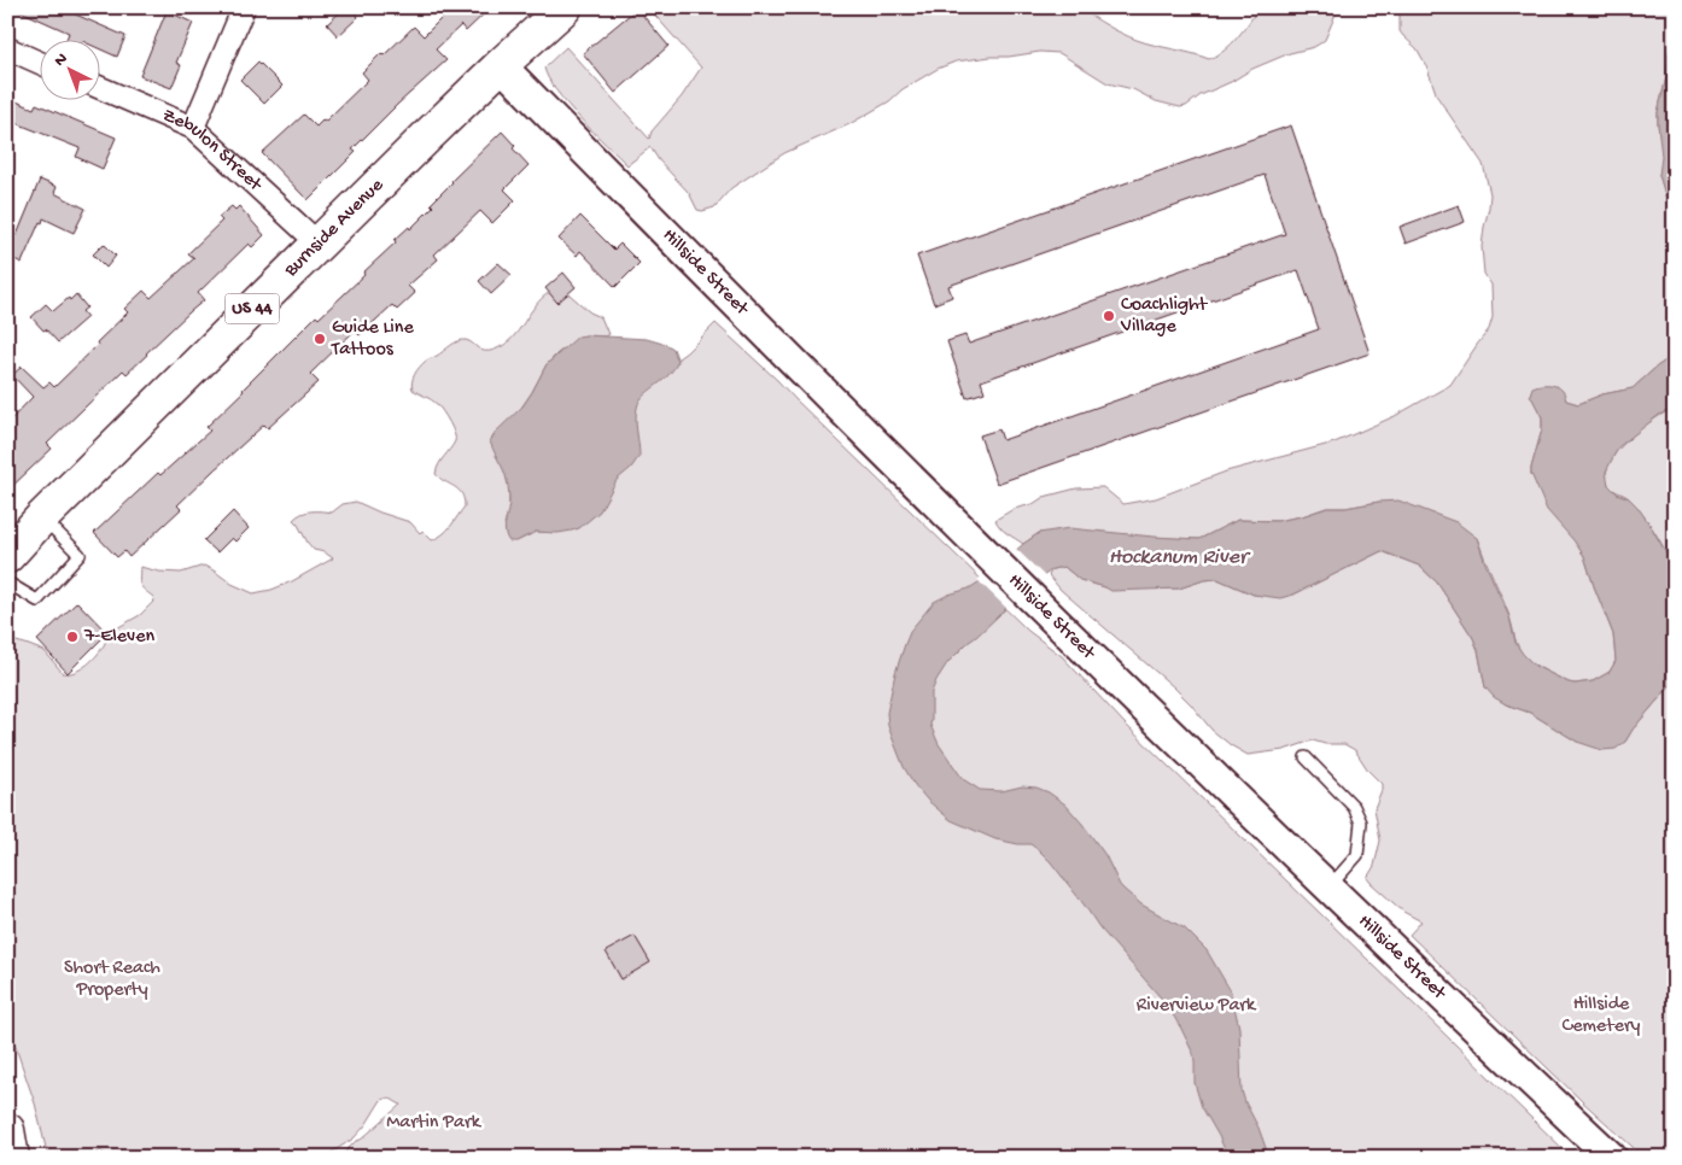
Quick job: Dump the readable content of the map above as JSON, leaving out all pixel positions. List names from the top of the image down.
{
  "streets": {
    "main road": ["Burnside Avenue", "Hillside Street", "US 44"],
    "street": ["Zebulon Street"]
  },
  "crossings": [
    ["Zebulon Street", "Burnside Avenue"],
    ["Burnside Avenue", "Hillside Street"]
  ],
  "water": ["Hockanum River"],
  "parks": [
    "Short Reach Property",
    "Hillside Cemetery",
    "Riverview Park",
    "Martin Park"
  ],
  "places": ["Coachlight Village", "Guide Line Tattoos", "7-Eleven"],
  "north": "top left"
}
